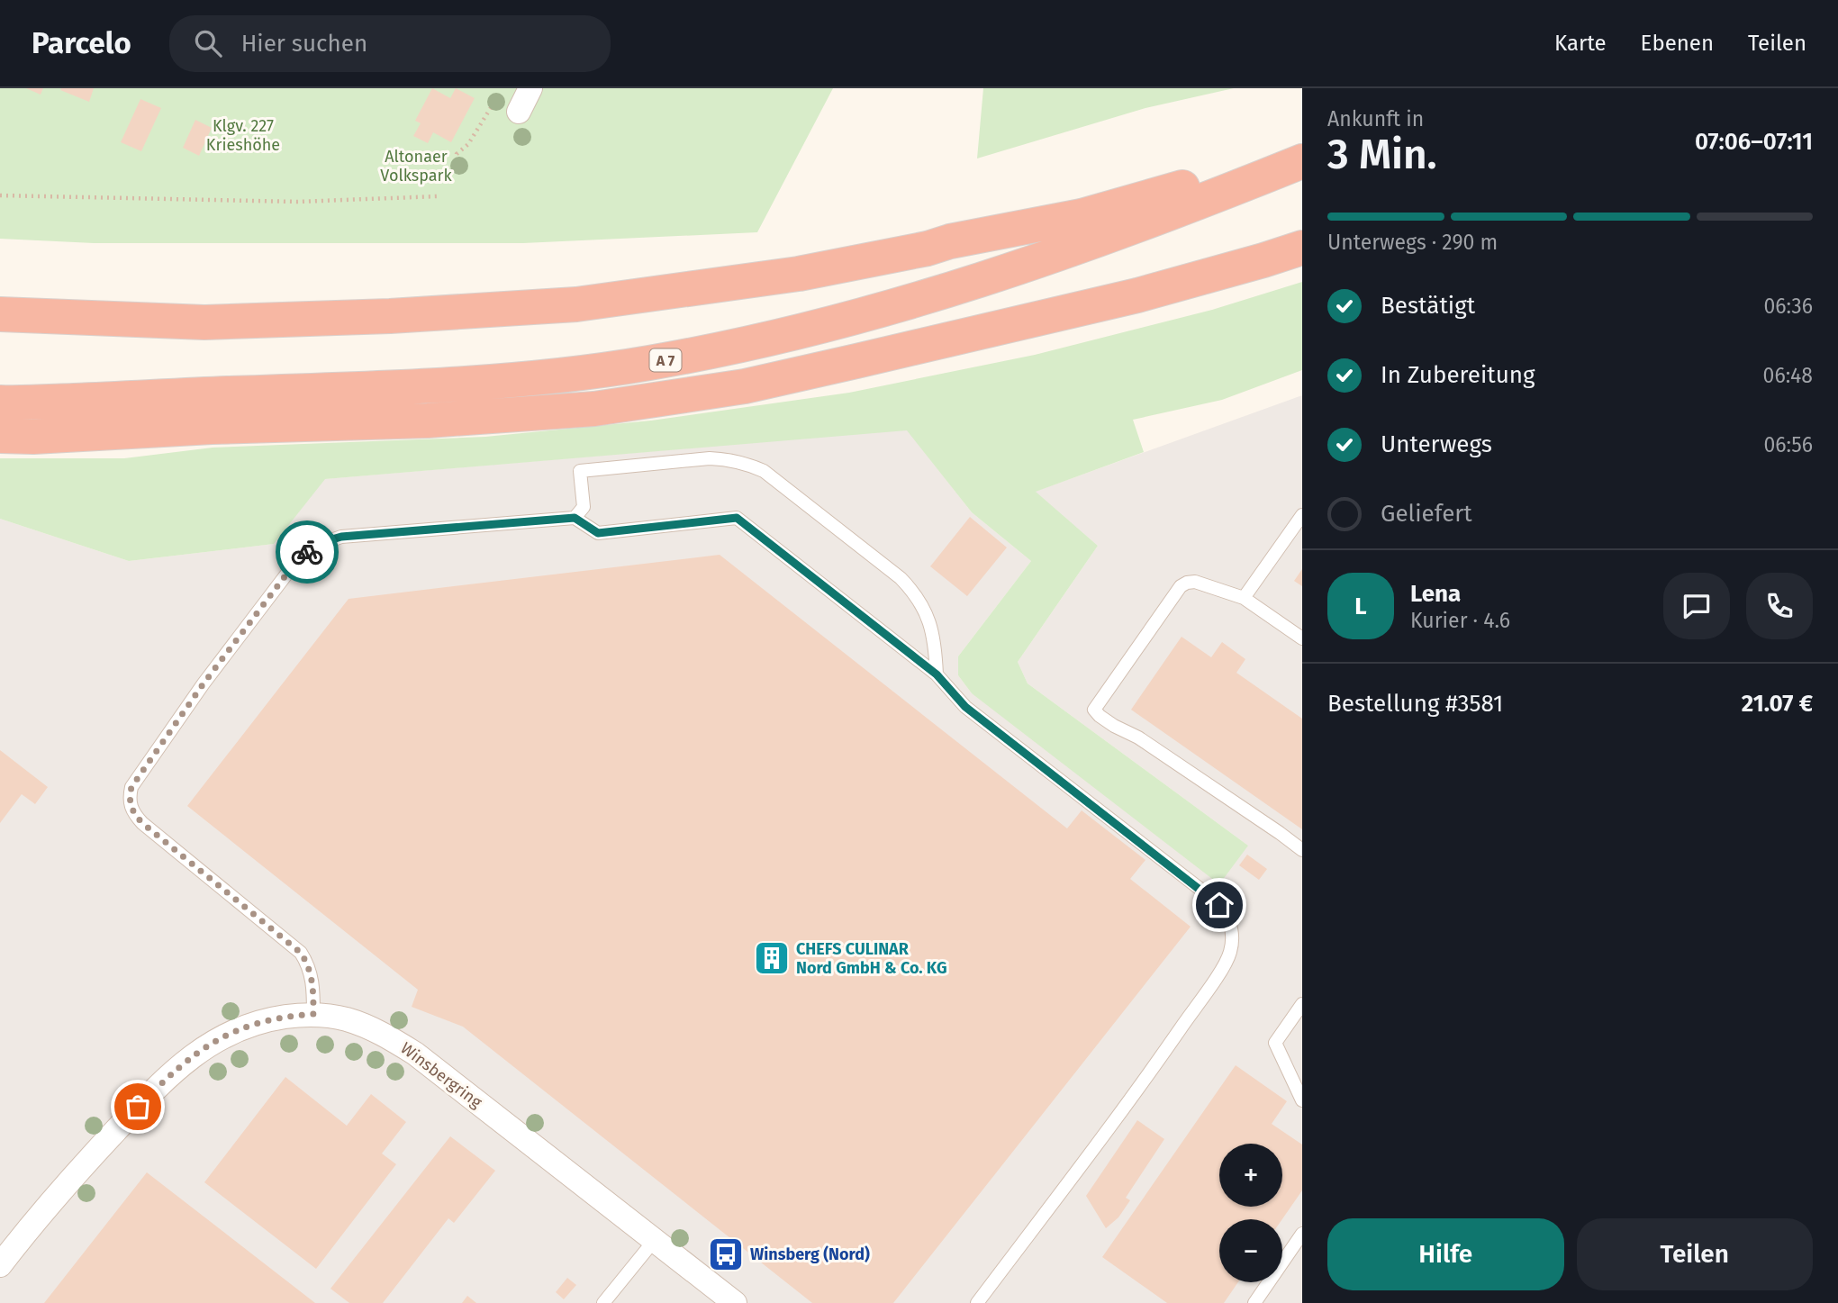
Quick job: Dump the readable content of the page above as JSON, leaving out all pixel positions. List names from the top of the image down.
{
  "streets": {
    "highway": ["A 7"],
    "street": ["Winsbergring"]
  },
  "parks": ["Klgv. 227 Krieshöhe", "Altonaer Volkspark"],
  "places": {
    "building": ["CHEFS CULINAR Nord GmbH & Co. KG"],
    "bus stop": ["Winsberg (Nord)"]
  },
  "page": {
    "header": "Parcelo",
    "search": "Hier suchen",
    "nav": ["Karte", "Ebenen", "Teilen"],
    "heading": ["3 Min.", "Ankunft in", "07:06–07:11"],
    "panel": [
      "Lena",
      "Kurier · 4.6",
      "Bestellung #3581",
      "21.07 €"
    ],
    "bar": "Unterwegs · 290 m",
    "list": [
      ["Bestätigt", "06:36"],
      ["In Zubereitung", "06:48"],
      ["Unterwegs", "06:56"],
      "Geliefert"
    ],
    "round": "L",
    "map_buttons": ["+", "−"],
    "buttons": ["Hilfe", "Teilen"]
  }
}
